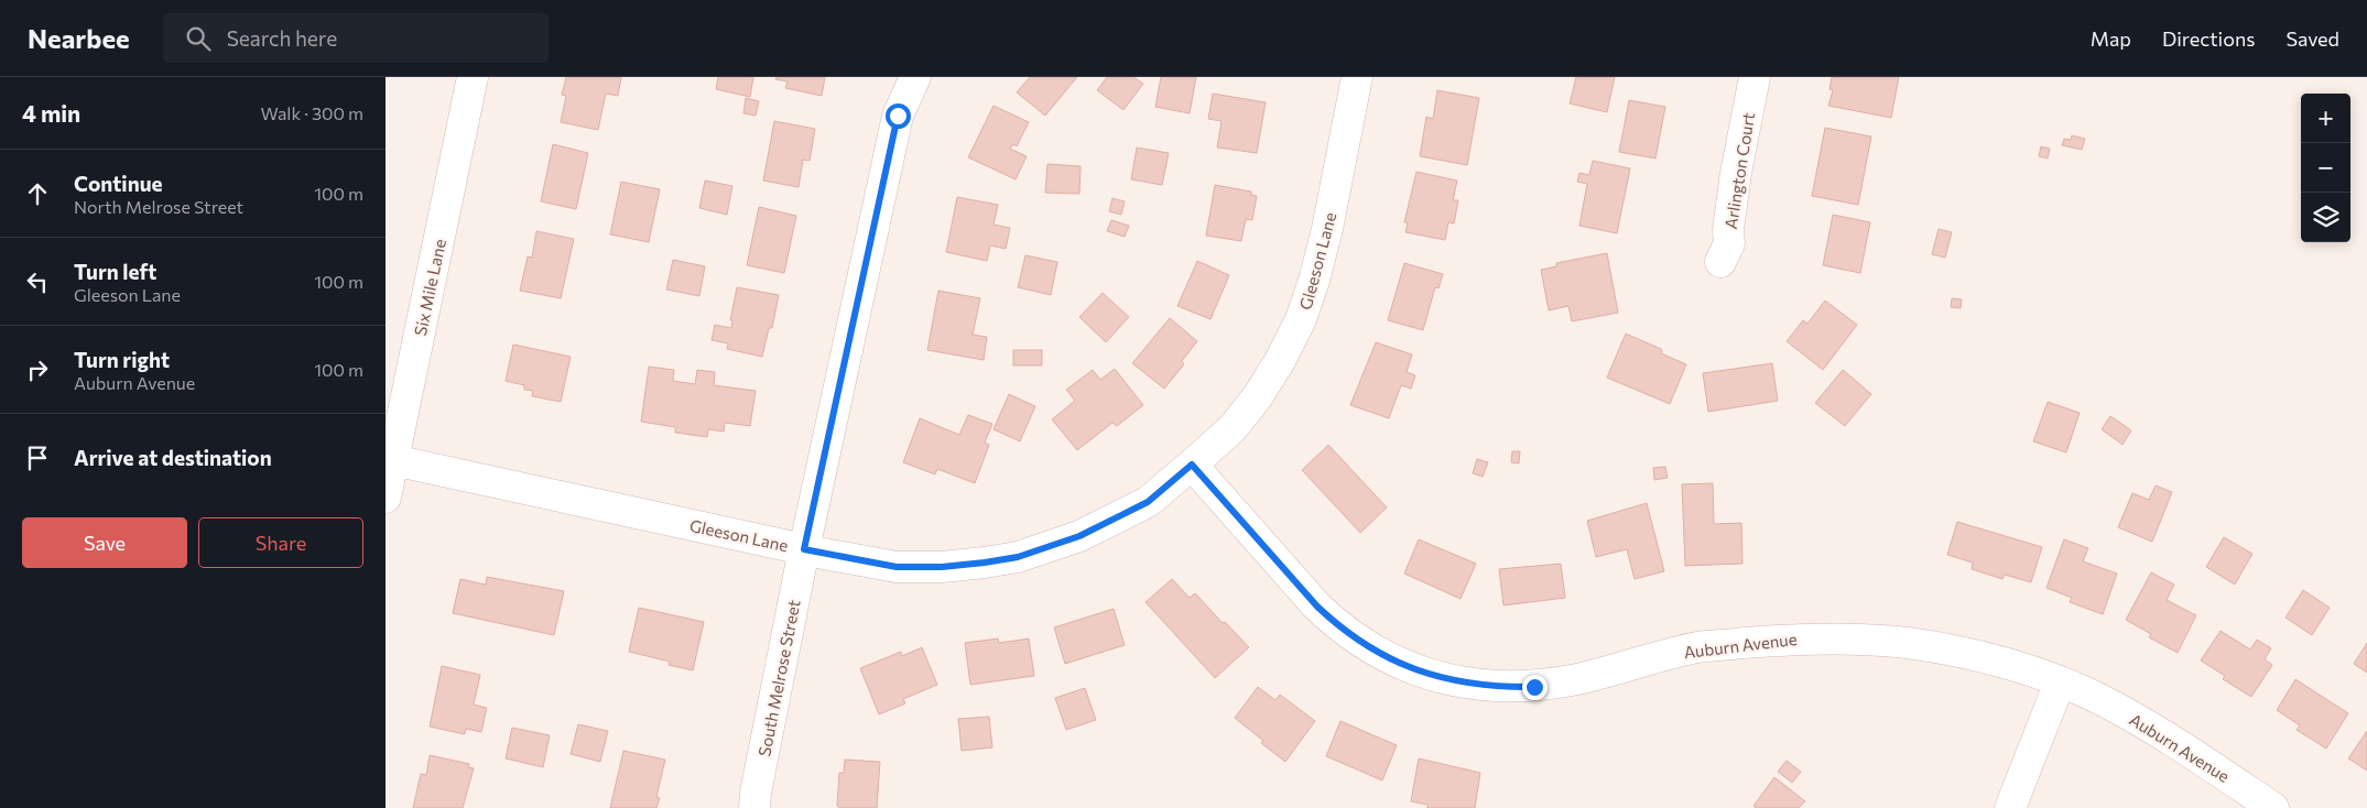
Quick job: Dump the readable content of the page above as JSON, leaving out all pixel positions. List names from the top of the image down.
{
  "streets": {
    "street": [
      "Arlington Court",
      "Gleeson Lane",
      "Six Mile Lane",
      "Auburn Avenue",
      "South Melrose Street"
    ]
  },
  "crossings": [
    ["Gleeson Lane", "Six Mile Lane"],
    ["Gleeson Lane", "Auburn Avenue"],
    ["Gleeson Lane", "South Melrose Street"]
  ],
  "page": {
    "header": "Nearbee",
    "search": "Search here",
    "nav": ["Map", "Directions", "Saved"],
    "heading": ["4 min", "Walk · 300 m"],
    "map_buttons": ["+", "−"],
    "list": [
      ["Continue", "North Melrose Street", "100 m"],
      ["Turn left", "Gleeson Lane", "100 m"],
      ["Turn right", "Auburn Avenue", "100 m"],
      "Arrive at destination"
    ],
    "buttons": ["Save", "Share"]
  }
}
